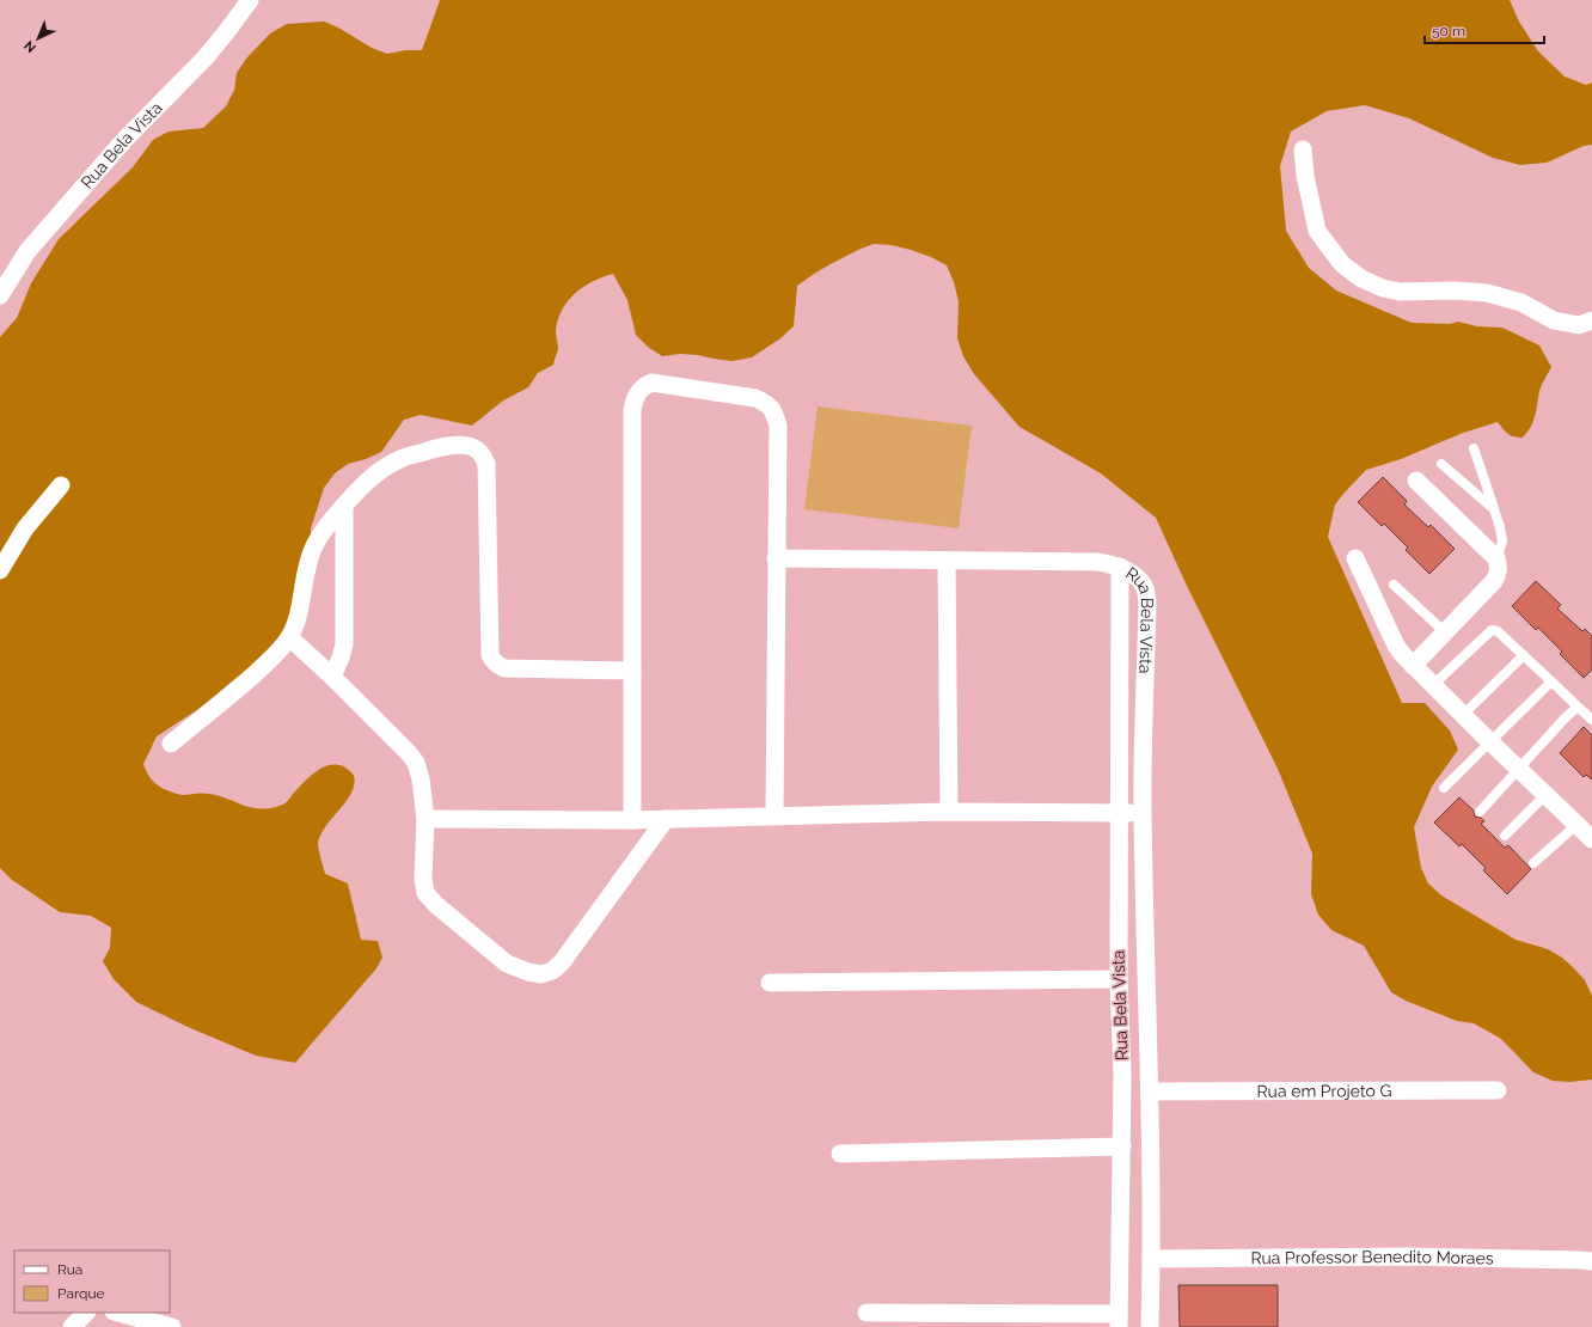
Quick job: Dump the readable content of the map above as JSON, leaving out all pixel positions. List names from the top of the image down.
{
  "streets": {
    "street": ["Rua Bela Vista", "Rua em Projeto G", "Rua Professor Benedito Moraes"]
  },
  "crossings": [
    ["Rua Bela Vista", "Rua em Projeto G"],
    ["Rua Bela Vista", "Rua Professor Benedito Moraes"]
  ],
  "legend": ["Rua", "Parque"],
  "scale_bar": "50 m",
  "north": "bottom left"
}
